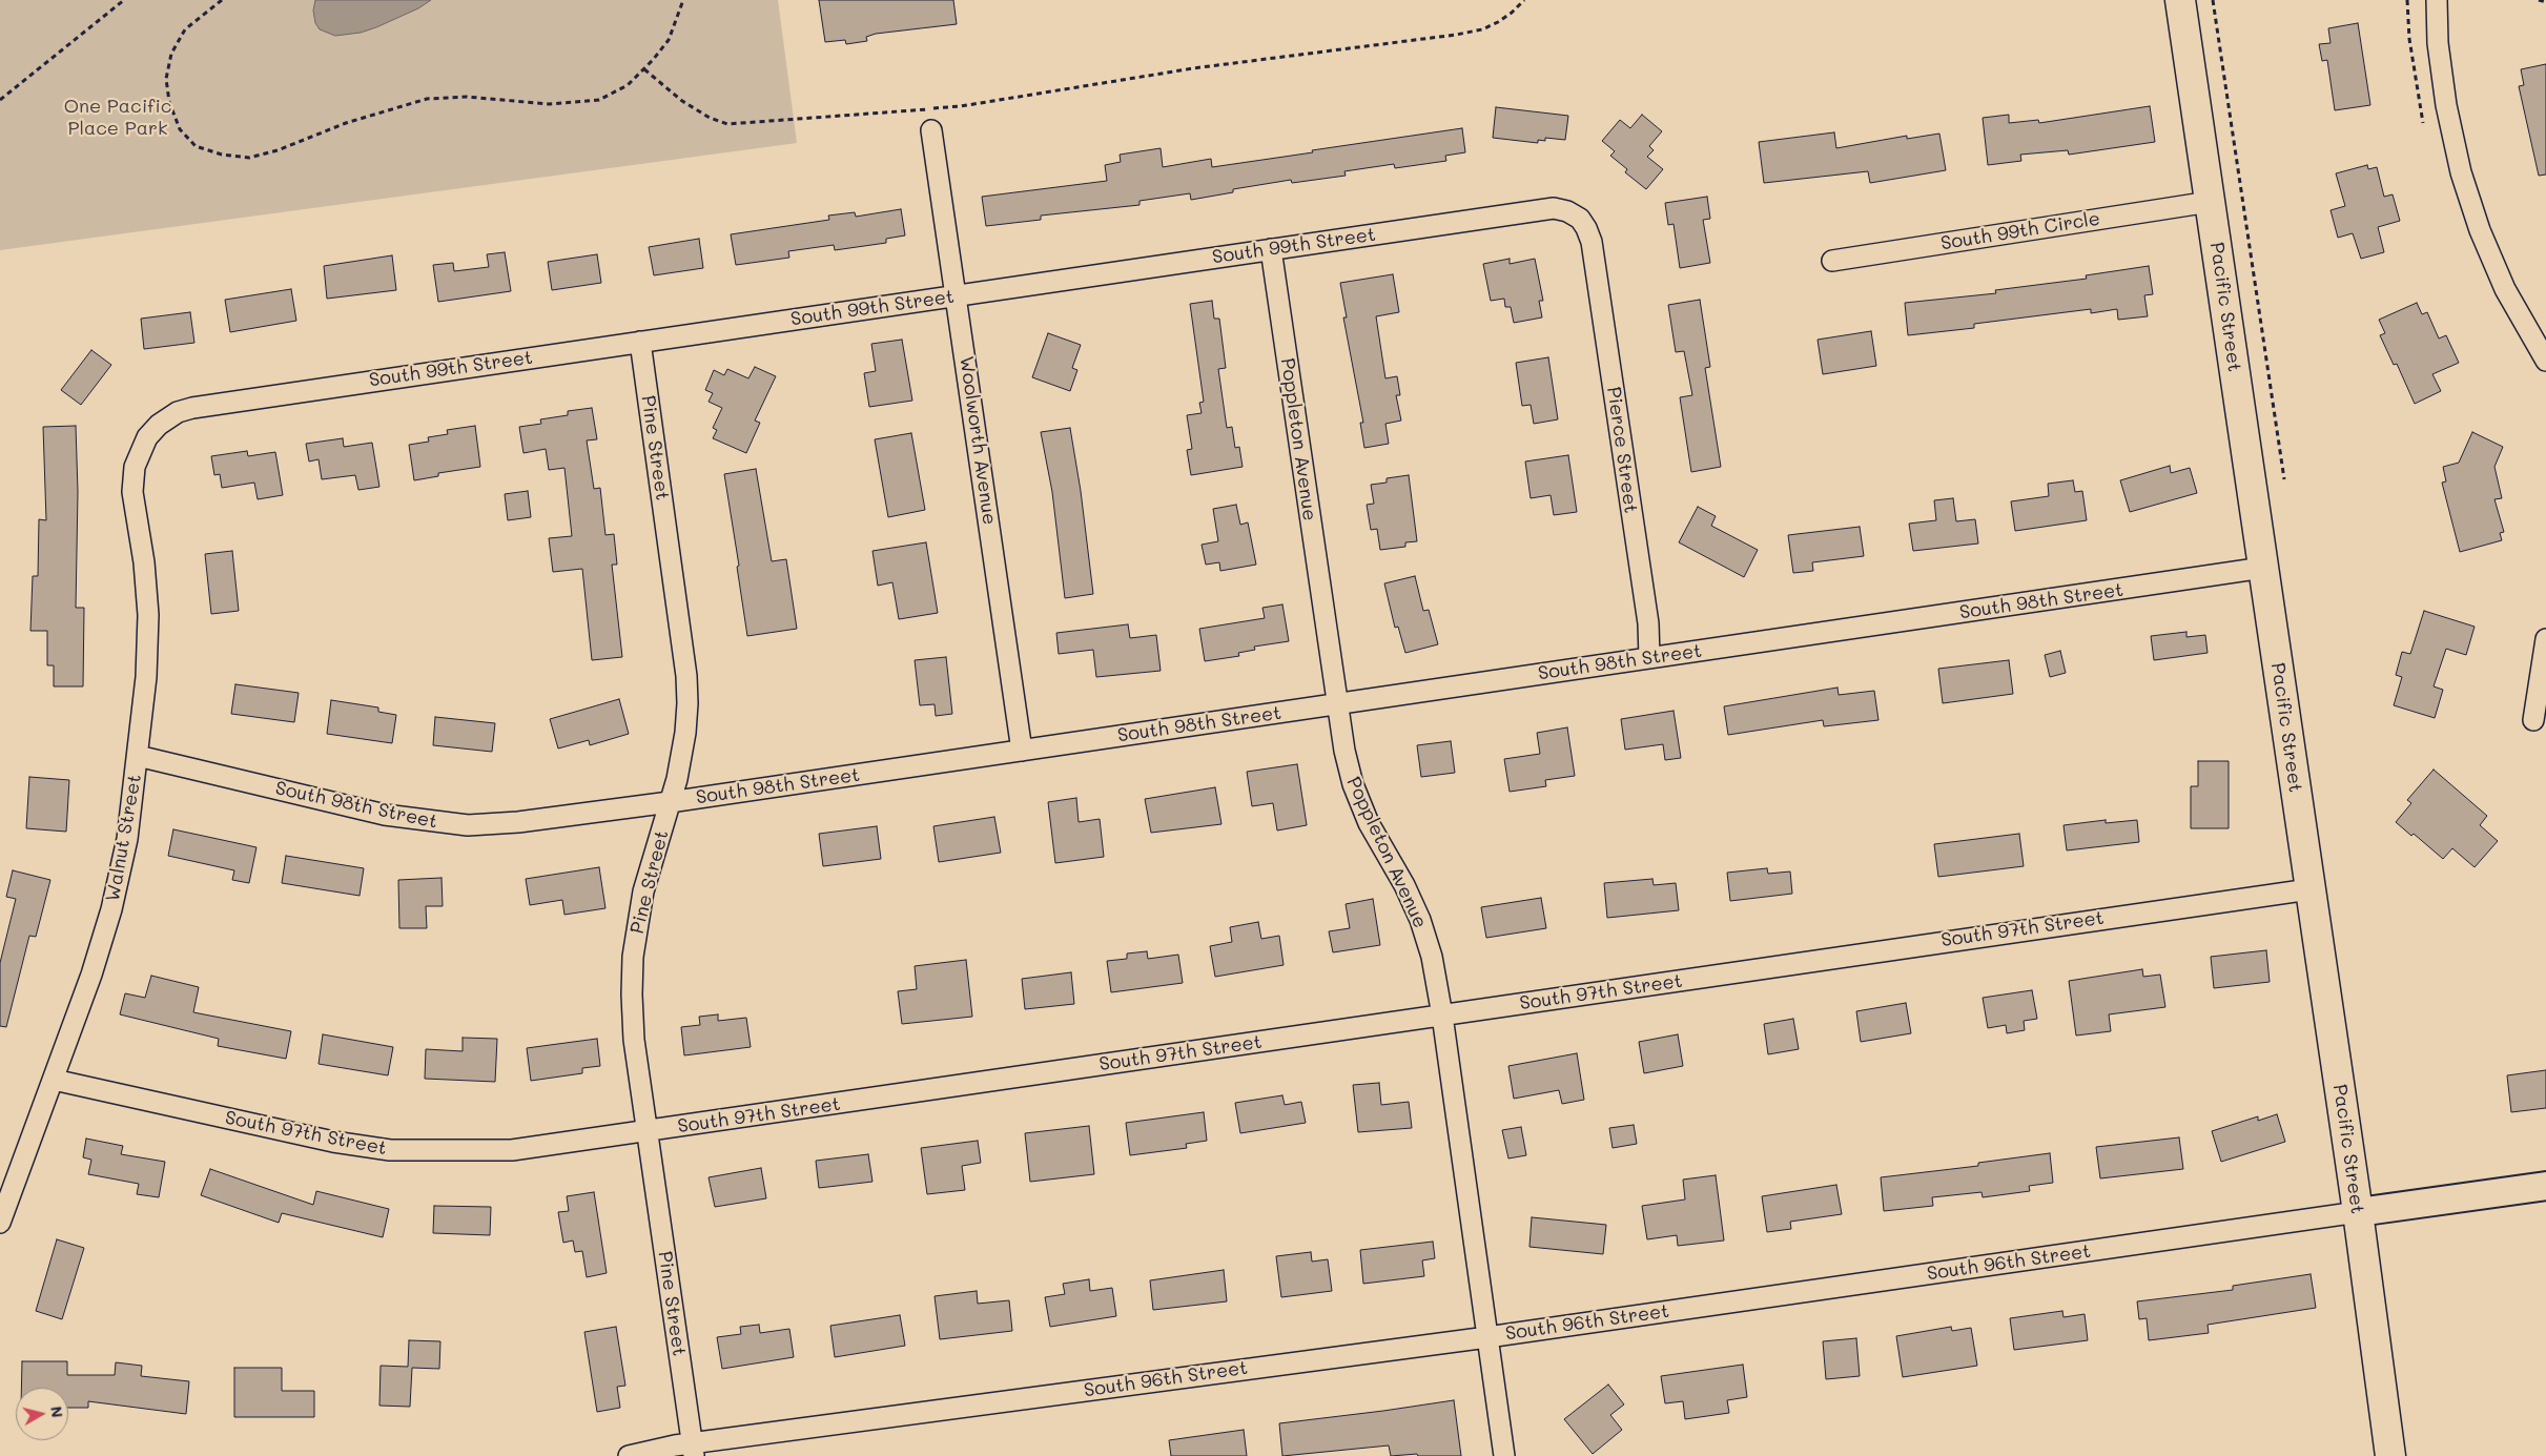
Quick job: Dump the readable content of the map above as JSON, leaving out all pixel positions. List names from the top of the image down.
{
  "streets": {
    "main road": ["Pacific Street"],
    "street": [
      "South 99th Circle",
      "South 99th Street",
      "Poppleton Avenue",
      "Woolworth Avenue",
      "Pine Street",
      "Pierce Street",
      "South 98th Street",
      "Walnut Street",
      "South 97th Street",
      "South 96th Street"
    ]
  },
  "crossings": [
    ["South 99th Circle", "Pacific Street"],
    ["South 99th Street", "Poppleton Avenue"],
    ["South 99th Street", "Woolworth Avenue"],
    ["South 99th Street", "Pine Street"],
    ["South 99th Street", "Pierce Street"],
    ["South 99th Street", "Walnut Street"],
    ["Pacific Street", "South 98th Street"],
    ["Pacific Street", "South 97th Street"],
    ["Pacific Street", "South 96th Street"],
    ["Poppleton Avenue", "South 98th Street"],
    ["Poppleton Avenue", "South 97th Street"],
    ["Poppleton Avenue", "South 96th Street"],
    ["Woolworth Avenue", "South 98th Street"],
    ["Pine Street", "South 98th Street"],
    ["Pine Street", "South 97th Street"],
    ["Pine Street", "South 96th Street"],
    ["Pierce Street", "South 98th Street"],
    ["South 98th Street", "Walnut Street"],
    ["Walnut Street", "South 97th Street"]
  ],
  "parks": ["One Pacific Place Park"],
  "north": "right"
}
